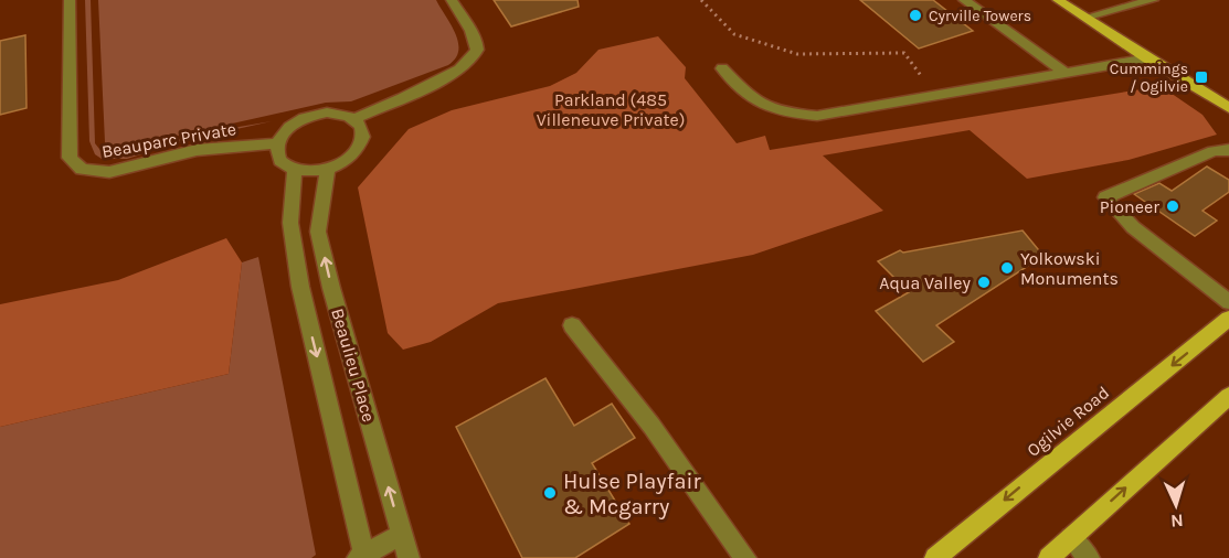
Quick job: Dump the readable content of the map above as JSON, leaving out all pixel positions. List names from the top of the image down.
{
  "streets": {
    "main road": ["Ogilvie Road"],
    "street": ["Beauparc Private", "Beaulieu Place"]
  },
  "crossings": [
    ["Beauparc Private", "Beaulieu Place"]
  ],
  "parks": ["Parkland (485 Villeneuve Private)"],
  "places": {
    "other": [
      "Cyrville Towers",
      "Pioneer",
      "Yolkowski Monuments",
      "Aqua Valley",
      "Hulse Playfair & Mcgarry"
    ],
    "transit": ["Cummings / Ogilvie"]
  },
  "north": "bottom"
}
